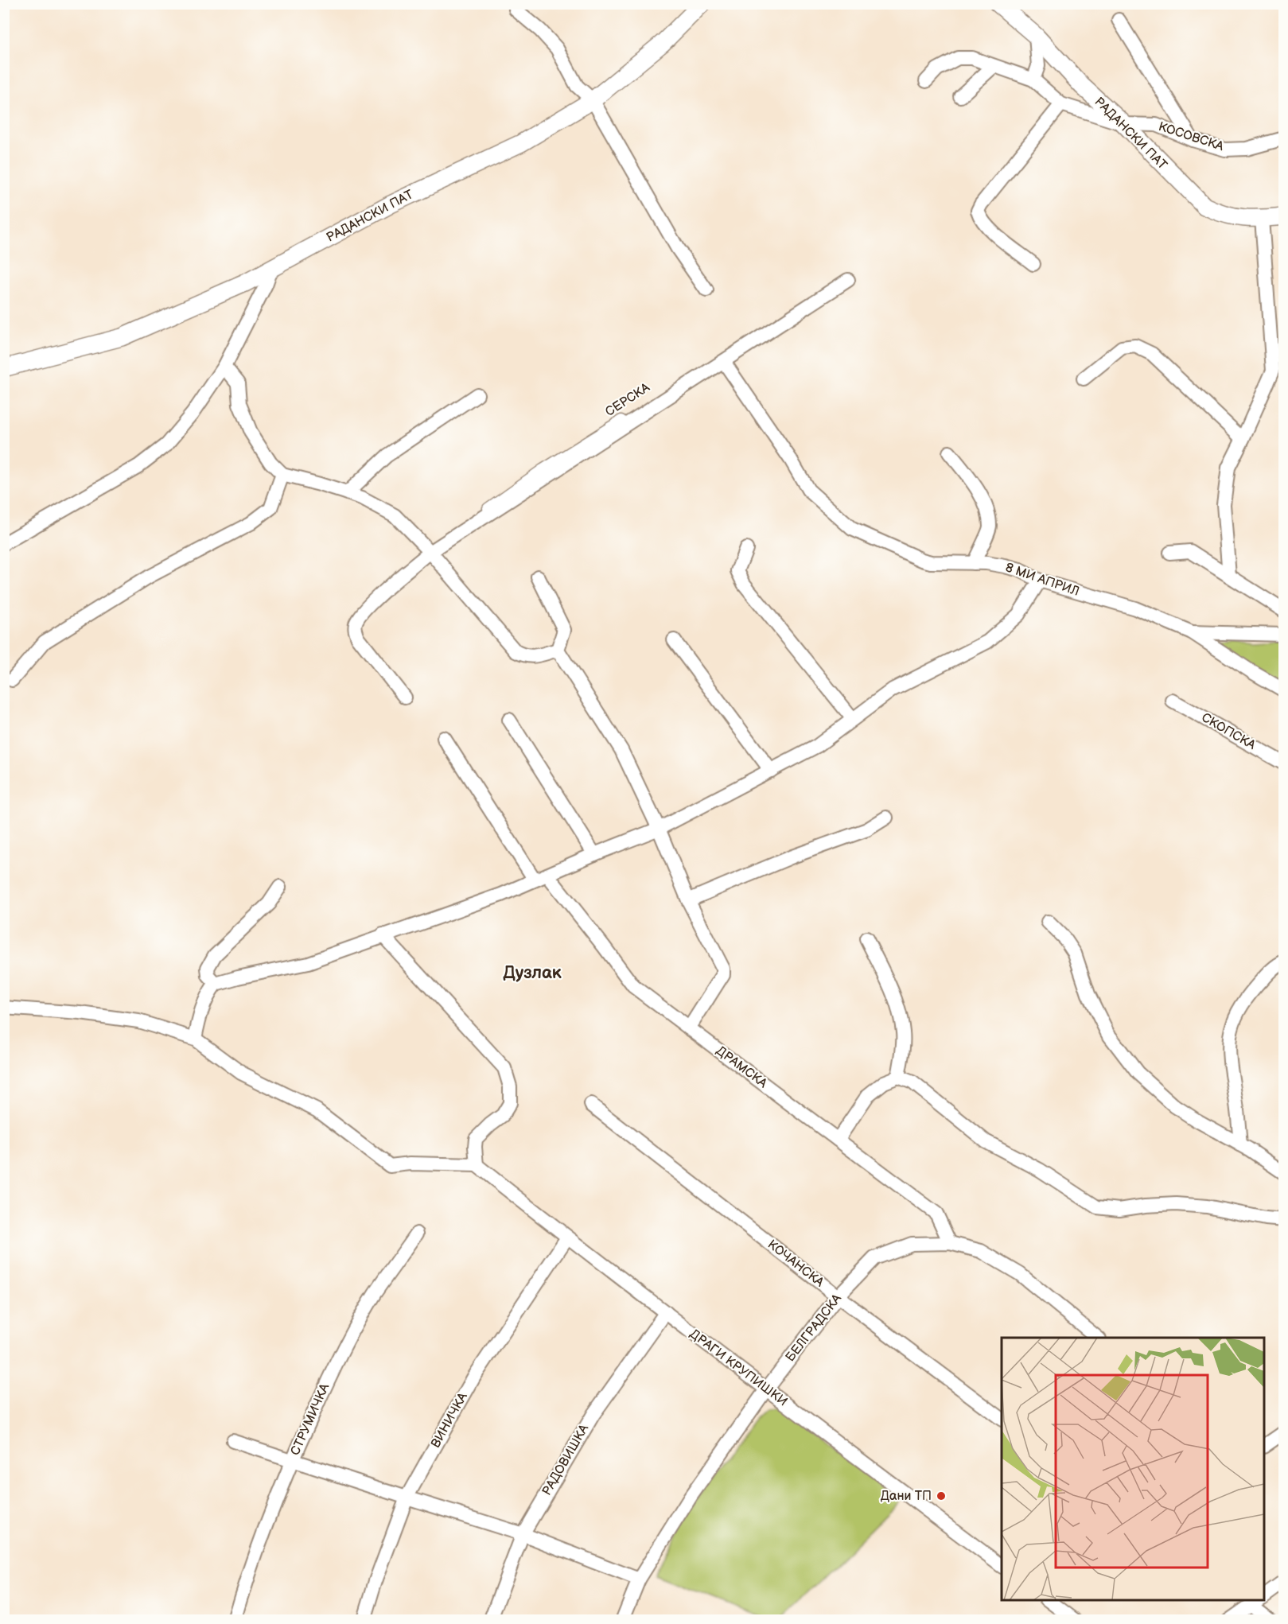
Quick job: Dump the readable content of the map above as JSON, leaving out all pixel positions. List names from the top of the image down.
{
  "streets": {
    "street": [
      "РАДАНСКИ ПАТ",
      "КОСОВСКА",
      "СЕРСКА",
      "8 МИ АПРИЛ",
      "СКОПСКА",
      "ДРАМСКА",
      "КОЧАНСКА",
      "БЕЛГРАДСКА",
      "ДРАГИ КРУПИШКИ",
      "СТРУМИЧКА",
      "ВИНИЧКА",
      "РАДОВИШКА"
    ]
  },
  "crossings": [
    ["РАДАНСКИ ПАТ", "КОСОВСКА"],
    ["ДРАМСКА", "БЕЛГРАДСКА"],
    ["КОЧАНСКА", "БЕЛГРАДСКА"],
    ["БЕЛГРАДСКА", "ДРАГИ КРУПИШКИ"],
    ["ДРАГИ КРУПИШКИ", "ВИНИЧКА"],
    ["ДРАГИ КРУПИШКИ", "РАДОВИШКА"]
  ],
  "districts": ["Дузлак"],
  "places": ["Дани ТП"]
}
